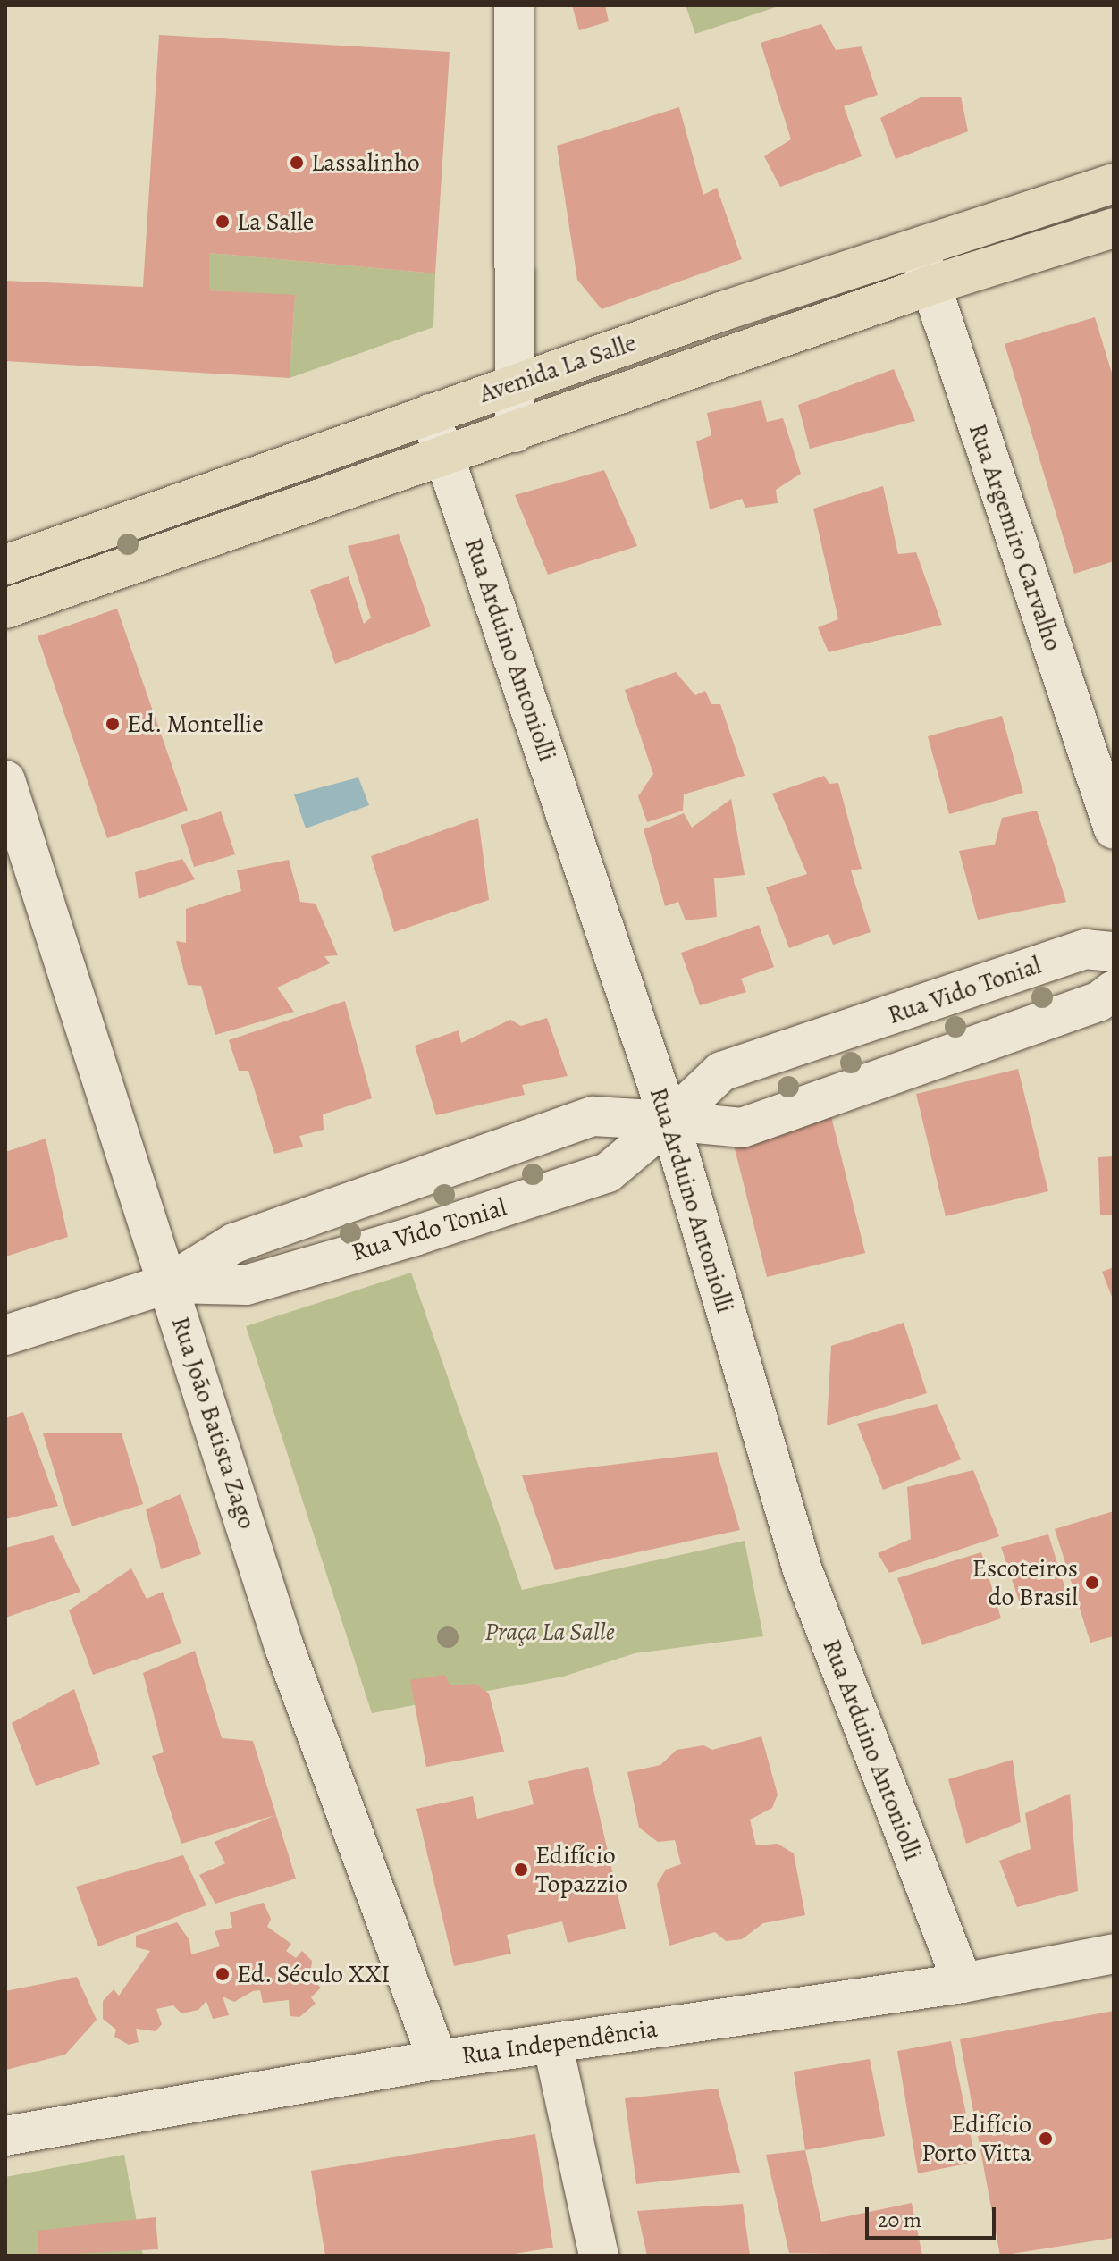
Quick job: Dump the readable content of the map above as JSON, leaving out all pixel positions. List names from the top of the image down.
{
  "streets": {
    "main road": ["Avenida La Salle"],
    "street": [
      "Rua Argemiro Carvalho",
      "Rua Arduino Antoniolli",
      "Rua Vido Tonial",
      "Rua João Batista Zago",
      "Rua Independência"
    ]
  },
  "crossings": [
    ["Avenida La Salle", "Rua Argemiro Carvalho"],
    ["Avenida La Salle", "Rua Arduino Antoniolli"],
    ["Rua Arduino Antoniolli", "Rua Vido Tonial"],
    ["Rua Arduino Antoniolli", "Rua Independência"],
    ["Rua Vido Tonial", "Rua João Batista Zago"],
    ["Rua João Batista Zago", "Rua Independência"]
  ],
  "parks": ["Praça La Salle"],
  "places": [
    "Lassalinho",
    "La Salle",
    "Ed. Montellie",
    "Escoteiros do Brasil",
    "Edifício Topazzio",
    "Ed. Século XXI",
    "Edifício Porto Vitta"
  ],
  "scale_bar": "20 m"
}
